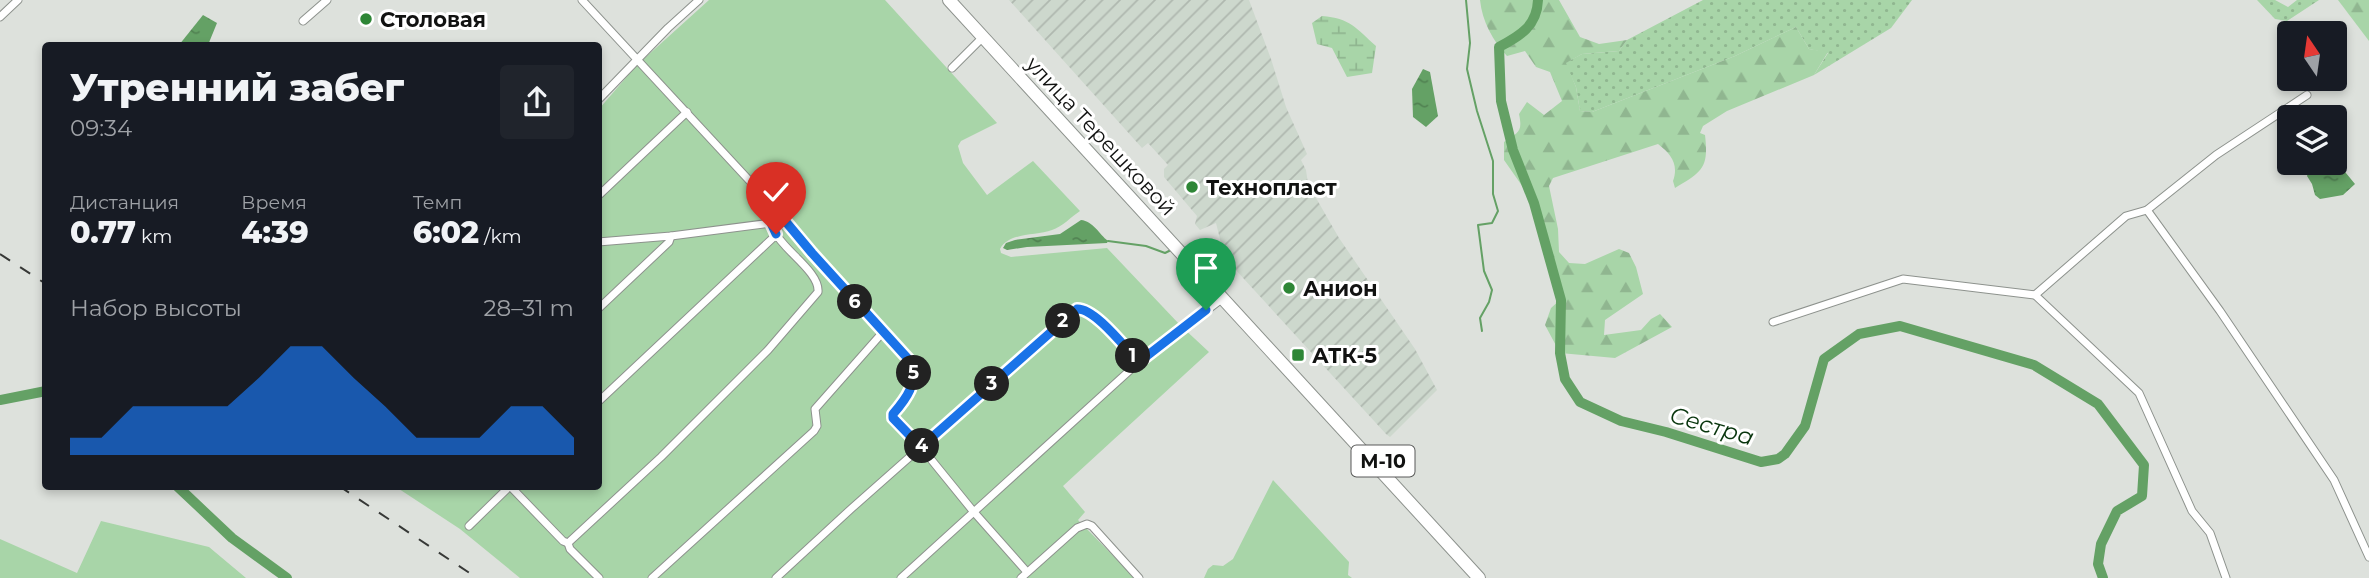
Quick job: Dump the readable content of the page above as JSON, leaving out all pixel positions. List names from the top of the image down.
{
  "streets": {
    "highway": ["улица Терешковой", "М-10"]
  },
  "water": ["Сестра"],
  "places": {
    "other": ["Столовая", "Технопласт", "Анион"],
    "transit": ["АТК-5"]
  },
  "north": "top",
  "page": {
    "heading": ["Утренний забег", "09:34"],
    "stats": [
      ["Дистанция", "0.77 km"],
      ["Время", "4:39"],
      ["Темп", "6:02 /km"]
    ],
    "chart": ["Набор высоты", "28–31 m"],
    "pins": [
      "6",
      "2",
      "1",
      "5",
      "3",
      "4"
    ]
  }
}
